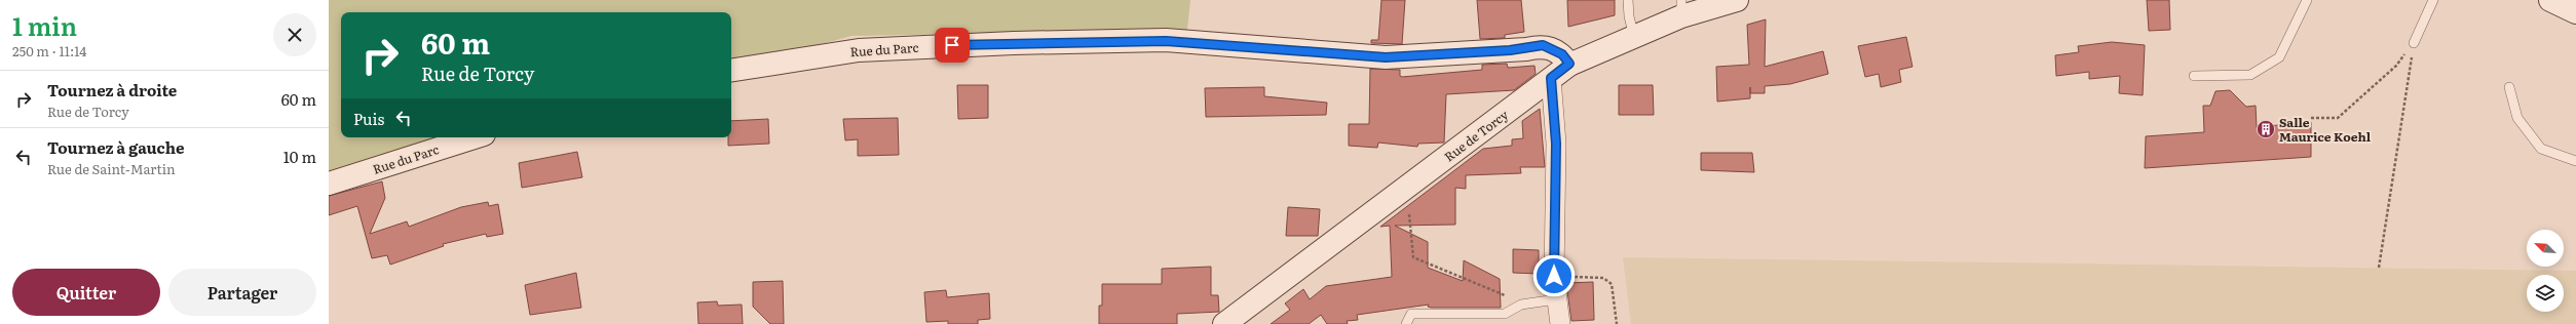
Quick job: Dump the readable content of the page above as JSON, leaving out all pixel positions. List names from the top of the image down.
{
  "streets": {
    "street": ["Rue du Parc", "Rue de Torcy"]
  },
  "crossings": [
    ["Rue du Parc", "Rue de Torcy"]
  ],
  "places": {
    "building": ["Salle Maurice Koehl"]
  },
  "north": "top left",
  "page": {
    "heading": ["1 min", "250 m · 11:14"],
    "turn": ["60 m", "Rue de Torcy"],
    "list": [
      {
        "name": "Tournez à droite",
        "note": "Rue de Torcy",
        "value": "60 m"
      },
      {
        "name": "Tournez à gauche",
        "note": "Rue de Saint-Martin",
        "value": "10 m"
      }
    ],
    "then": "Puis",
    "buttons": ["Quitter", "Partager"]
  }
}
